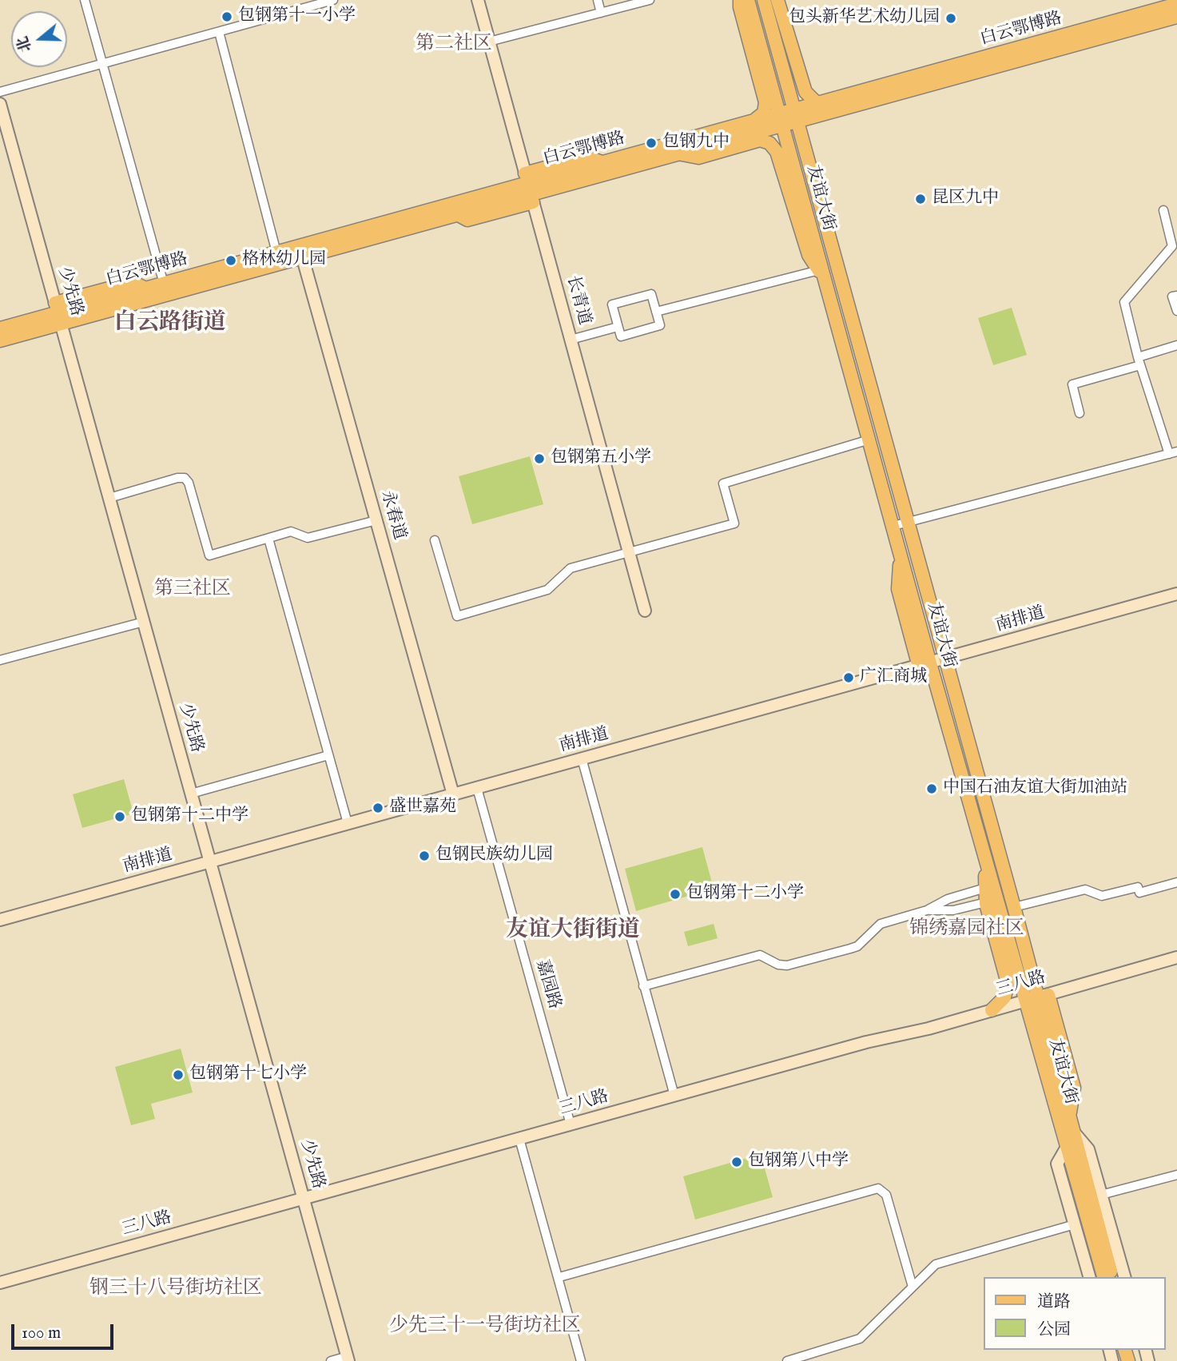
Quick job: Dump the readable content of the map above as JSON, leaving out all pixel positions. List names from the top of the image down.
{
  "streets": {
    "main road": ["白云鄂博路", "友谊大街"],
    "street": [
      "少先路",
      "长青道",
      "永春道",
      "南排道",
      "嘉园路",
      "三八路"
    ]
  },
  "crossings": [
    ["白云鄂博路", "友谊大街"],
    ["白云鄂博路", "少先路"],
    ["白云鄂博路", "长青道"],
    ["白云鄂博路", "永春道"],
    ["友谊大街", "南排道"],
    ["友谊大街", "三八路"],
    ["少先路", "南排道"],
    ["少先路", "三八路"],
    ["永春道", "南排道"],
    ["南排道", "嘉园路"],
    ["嘉园路", "三八路"]
  ],
  "districts": [
    "第二社区",
    "白云路街道",
    "第三社区",
    "锦绣嘉园社区",
    "友谊大街街道",
    "钢三十八号街坊社区",
    "少先三十一号街坊社区"
  ],
  "places": [
    "包钢第十一小学",
    "包头新华艺术幼儿园",
    "包钢九中",
    "昆区九中",
    "格林幼儿园",
    "包钢第五小学",
    "广汇商城",
    "中国石油友谊大街加油站",
    "盛世嘉苑",
    "包钢第十二中学",
    "包钢民族幼儿园",
    "包钢第十二小学",
    "包钢第十七小学",
    "包钢第八中学"
  ],
  "legend": ["道路", "公园"],
  "scale_bar": "100 m",
  "north": "left"
}
